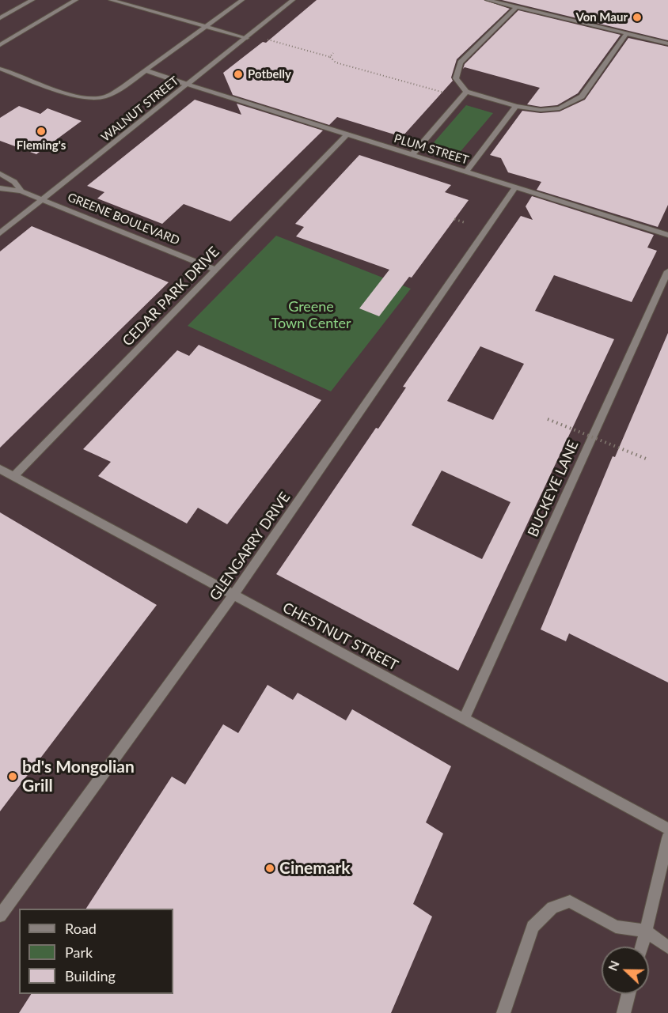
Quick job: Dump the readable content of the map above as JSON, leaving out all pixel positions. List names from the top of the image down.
{
  "streets": {
    "street": [
      "WALNUT STREET",
      "PLUM STREET",
      "GREENE BOULEVARD",
      "CEDAR PARK DRIVE",
      "BUCKEYE LANE",
      "GLENGARRY DRIVE",
      "CHESTNUT STREET"
    ]
  },
  "crossings": [
    ["WALNUT STREET", "PLUM STREET"],
    ["WALNUT STREET", "GREENE BOULEVARD"],
    ["PLUM STREET", "CEDAR PARK DRIVE"],
    ["PLUM STREET", "GLENGARRY DRIVE"],
    ["GREENE BOULEVARD", "CEDAR PARK DRIVE"],
    ["CEDAR PARK DRIVE", "CHESTNUT STREET"],
    ["BUCKEYE LANE", "CHESTNUT STREET"],
    ["GLENGARRY DRIVE", "CHESTNUT STREET"]
  ],
  "parks": ["Greene Town Center"],
  "places": [
    "Von Maur",
    "Potbelly",
    "Fleming's",
    "bd's Mongolian Grill",
    "Cinemark"
  ],
  "legend": ["Road", "Park", "Building"],
  "north": "left"
}
